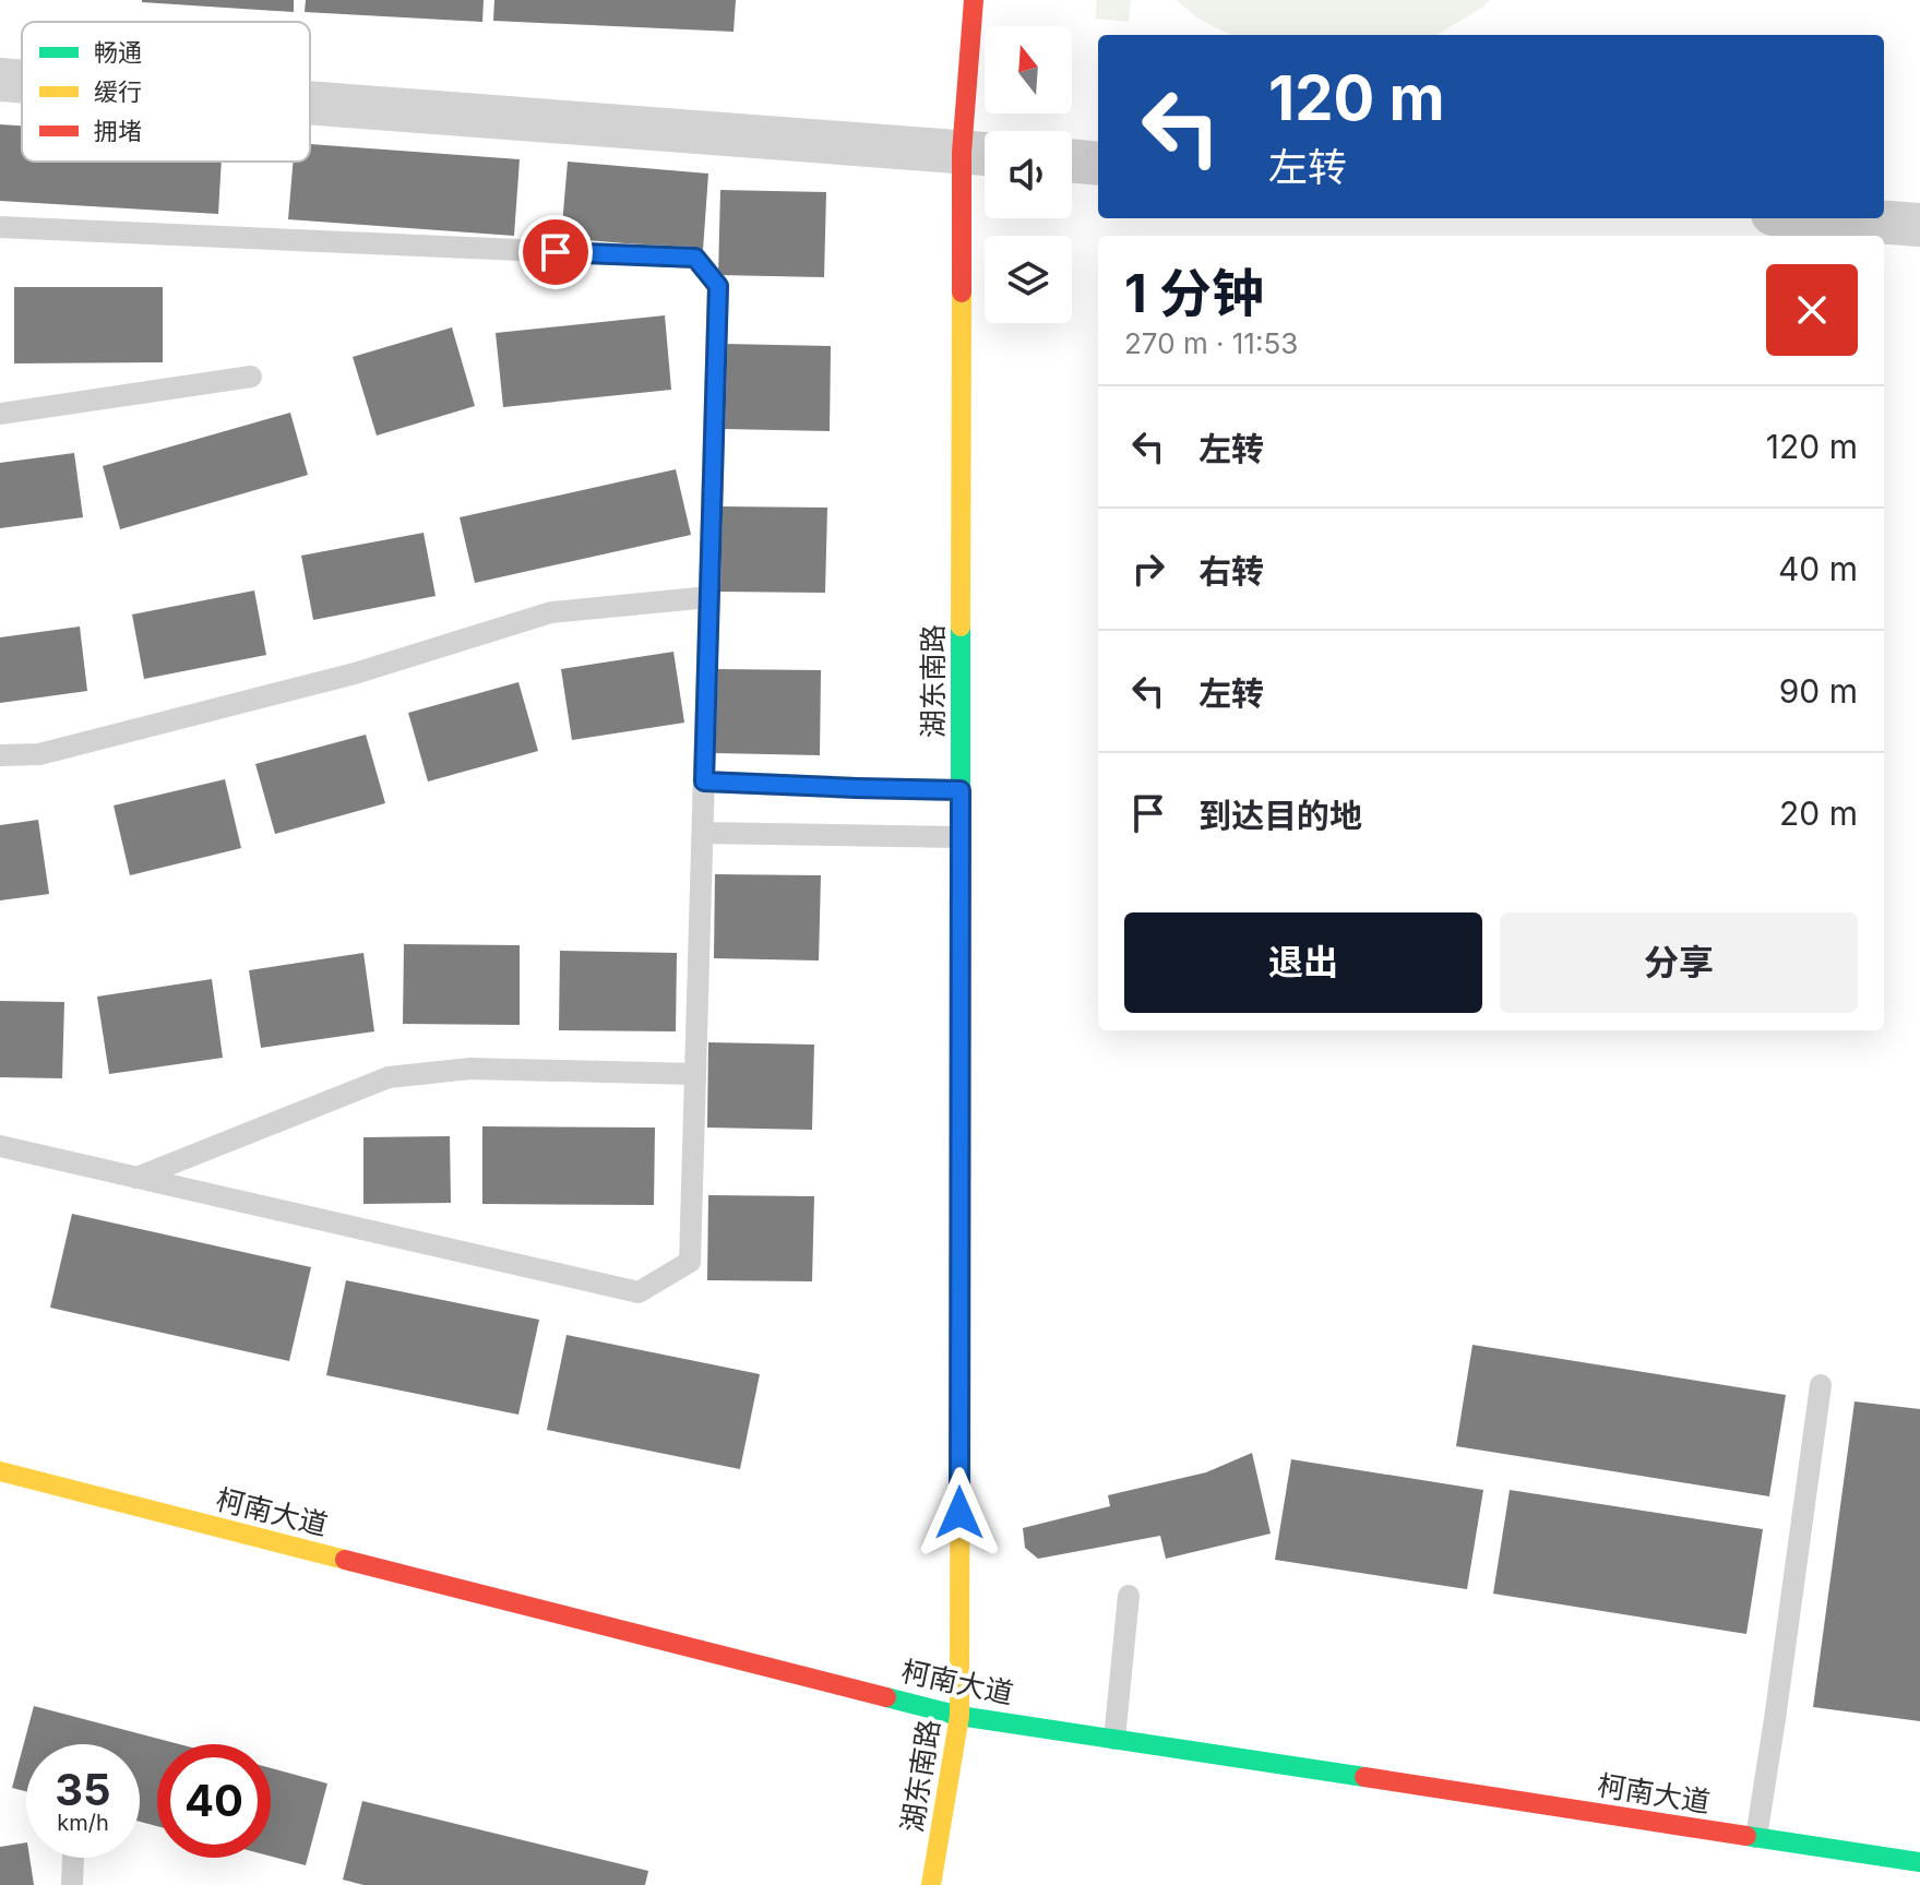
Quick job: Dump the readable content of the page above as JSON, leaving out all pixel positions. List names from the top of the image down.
{
  "streets": {
    "main road": ["湖东南路", "柯南大道"]
  },
  "crossings": [
    ["湖东南路", "柯南大道"]
  ],
  "legend": ["畅通", "缓行", "拥堵"],
  "north": "top",
  "page": {
    "turn": ["120 m", "左转"],
    "heading": ["1 分钟", "270 m · 11:53"],
    "list": [
      {
        "name": "左转",
        "value": "120 m"
      },
      {
        "name": "右转",
        "value": "40 m"
      },
      {
        "name": "左转",
        "value": "90 m"
      },
      {
        "name": "到达目的地",
        "value": "20 m"
      }
    ],
    "buttons": ["退出", "分享"],
    "speed": "35 km/h",
    "limit": "40"
  }
}
